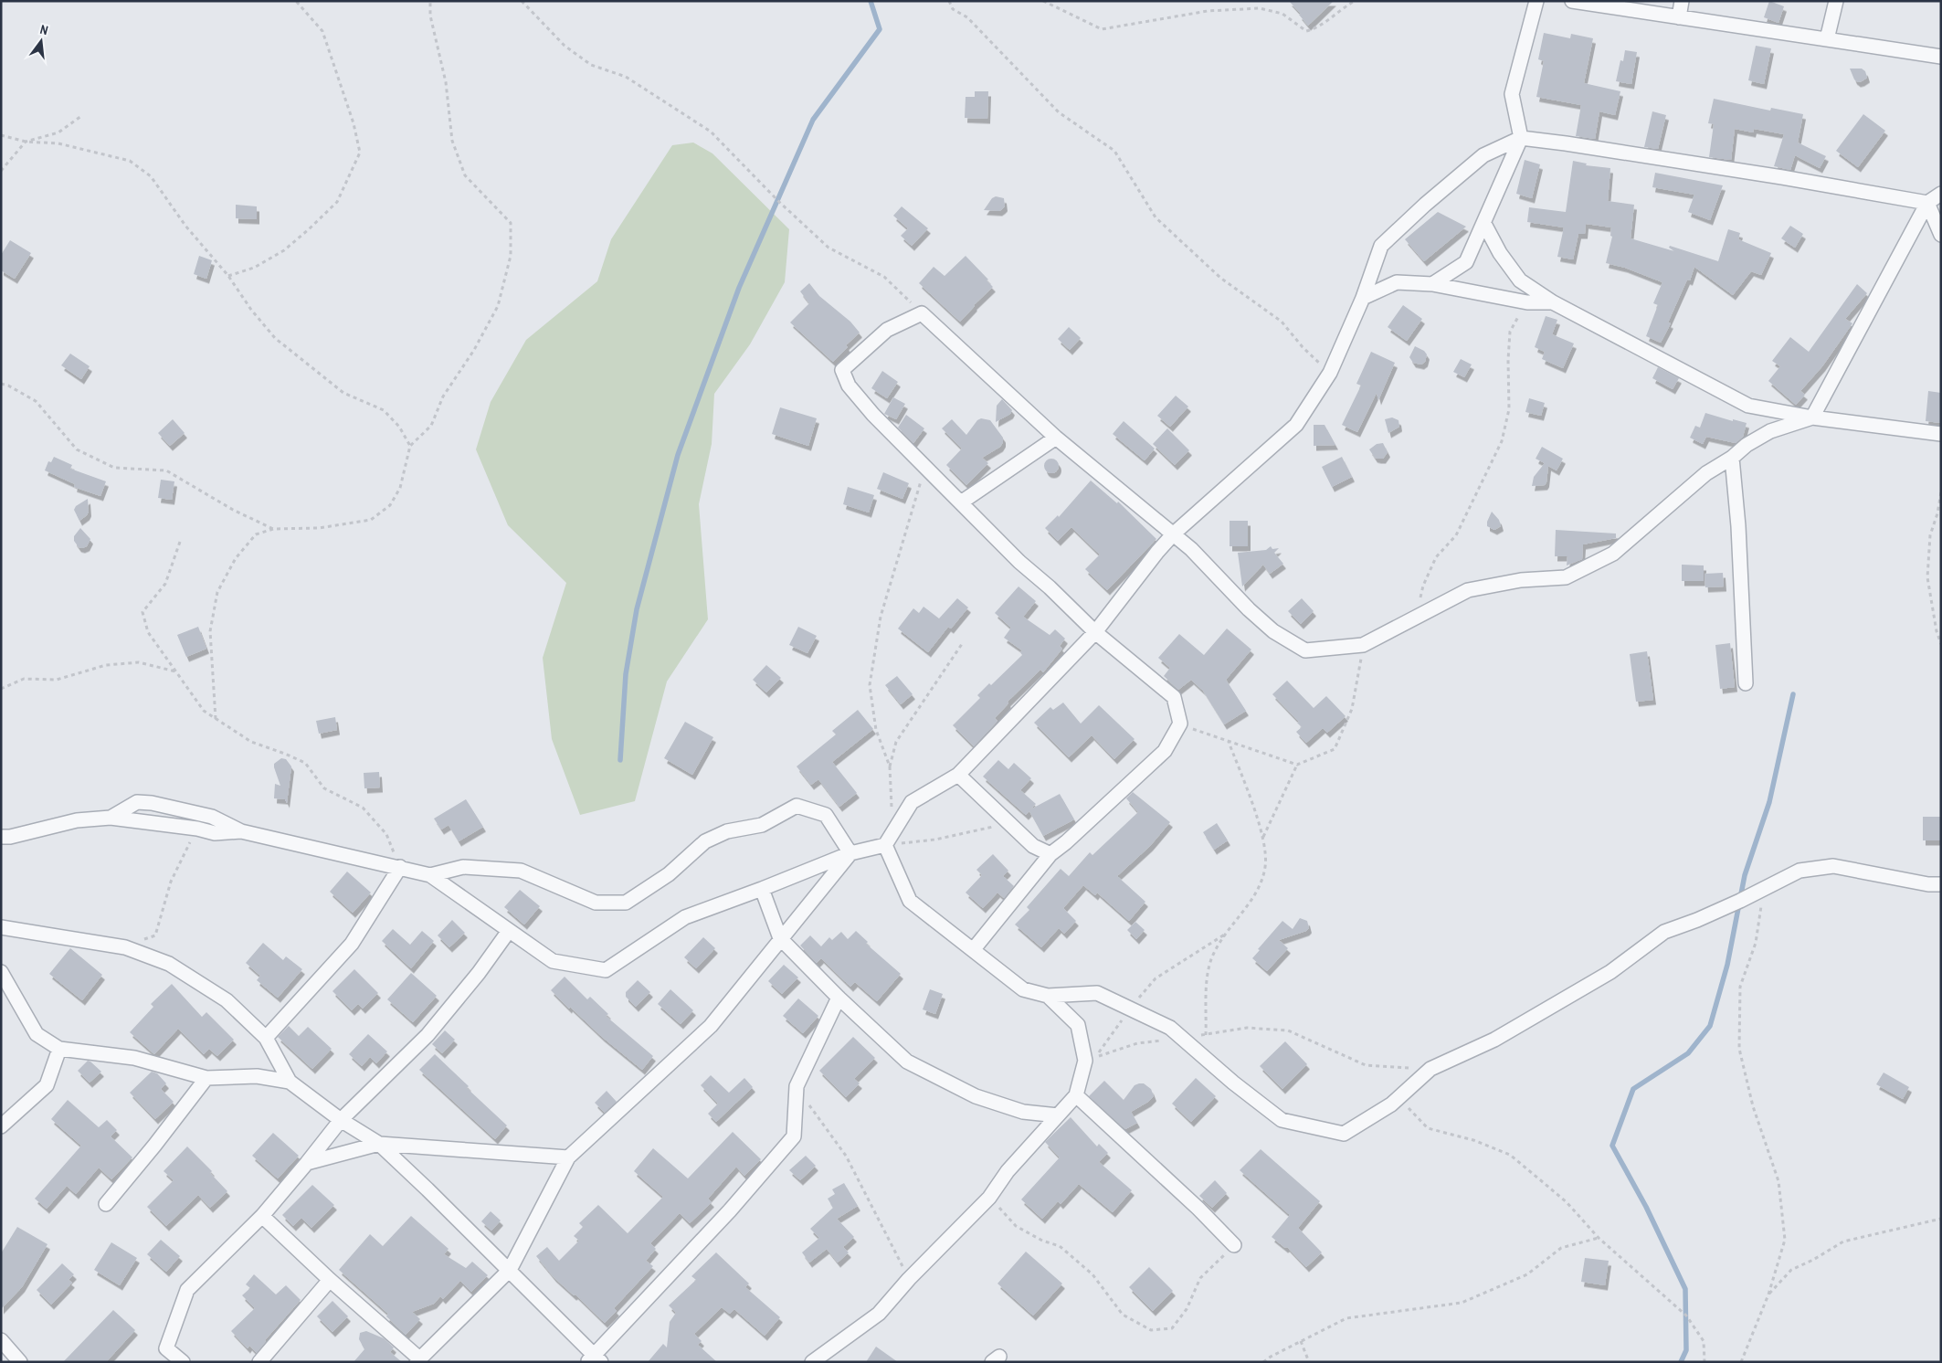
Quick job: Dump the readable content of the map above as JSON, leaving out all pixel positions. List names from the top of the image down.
{
  "north": "top"
}
